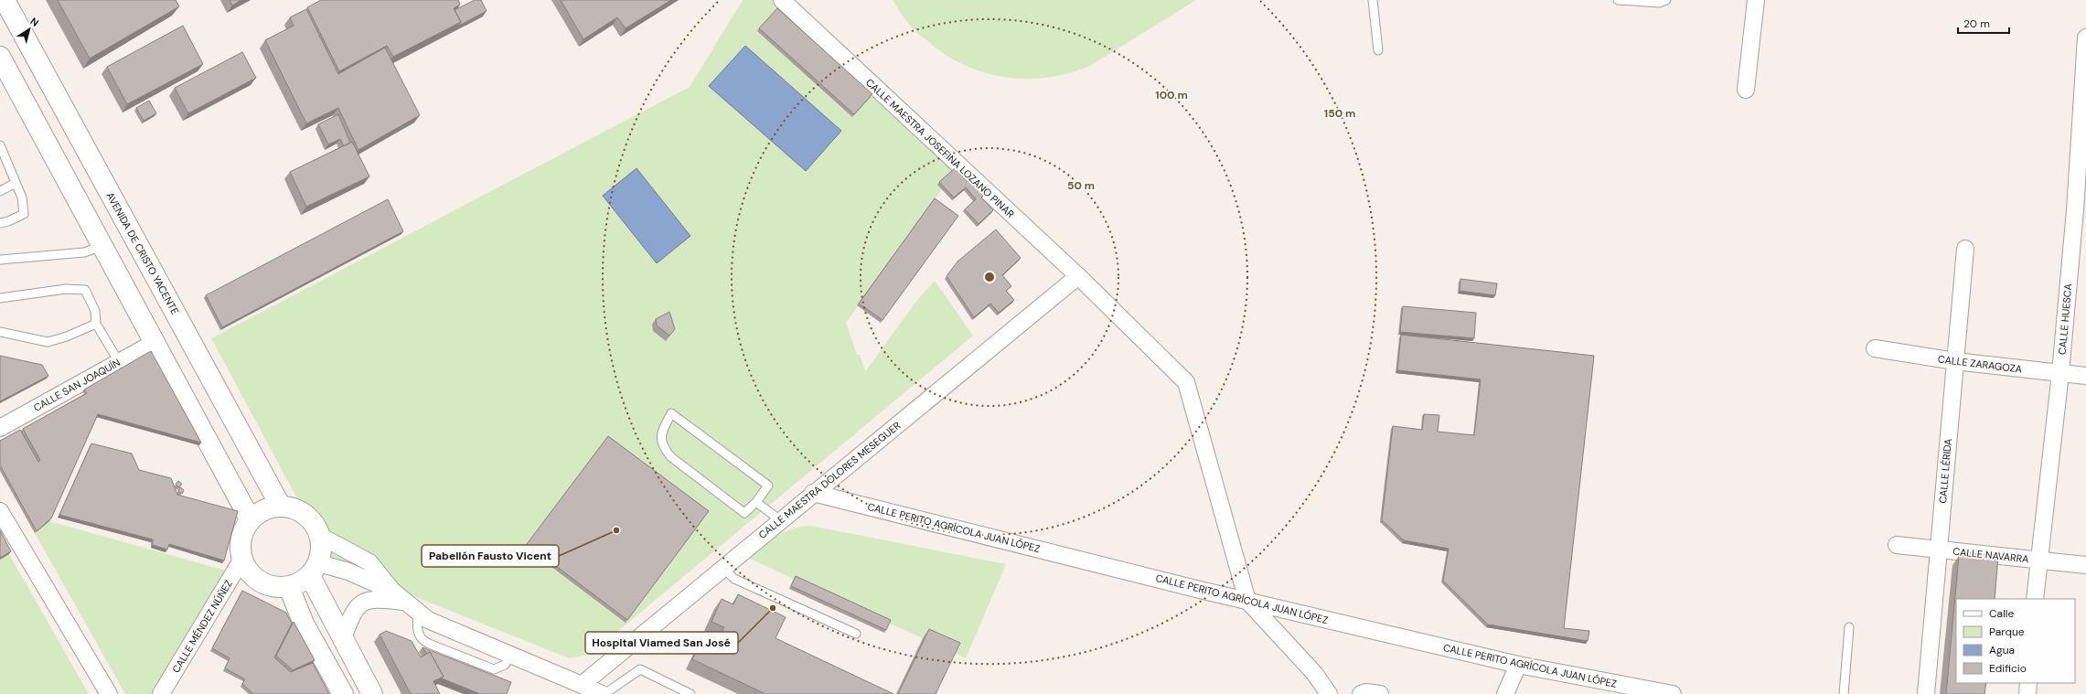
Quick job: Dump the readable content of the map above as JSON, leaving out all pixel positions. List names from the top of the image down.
{
  "streets": {
    "main road": ["AVENIDA DE CRISTO YACENTE"],
    "street": [
      "CALLE MAESTRA JOSEFINA LOZANO PINAR",
      "CALLE HUESCA",
      "CALLE ZARAGOZA",
      "CALLE SAN JOAQUÍN",
      "CALLE LÉRIDA",
      "CALLE MAESTRA DOLORES MESEGUER",
      "CALLE PERITO AGRÍCOLA JUAN LÓPEZ",
      "CALLE NAVARRA",
      "CALLE MÉNDEZ NÚÑEZ"
    ]
  },
  "crossings": [
    ["CALLE MAESTRA JOSEFINA LOZANO PINAR", "CALLE MAESTRA DOLORES MESEGUER"],
    ["CALLE MAESTRA JOSEFINA LOZANO PINAR", "CALLE PERITO AGRÍCOLA JUAN LÓPEZ"],
    ["AVENIDA DE CRISTO YACENTE", "CALLE MÉNDEZ NÚÑEZ"],
    ["CALLE HUESCA", "CALLE ZARAGOZA"],
    ["CALLE HUESCA", "CALLE NAVARRA"],
    ["CALLE ZARAGOZA", "CALLE LÉRIDA"],
    ["CALLE LÉRIDA", "CALLE NAVARRA"],
    ["CALLE MAESTRA DOLORES MESEGUER", "CALLE PERITO AGRÍCOLA JUAN LÓPEZ"]
  ],
  "places": ["Pabellón Fausto Vicent", "Hospital Viamed San José"],
  "legend": [
    "Calle",
    "Parque",
    "Agua",
    "Edificio"
  ],
  "scale_bar": "20 m",
  "north": "top right",
  "rings": ["100 m", "150 m", "50 m"]
}
